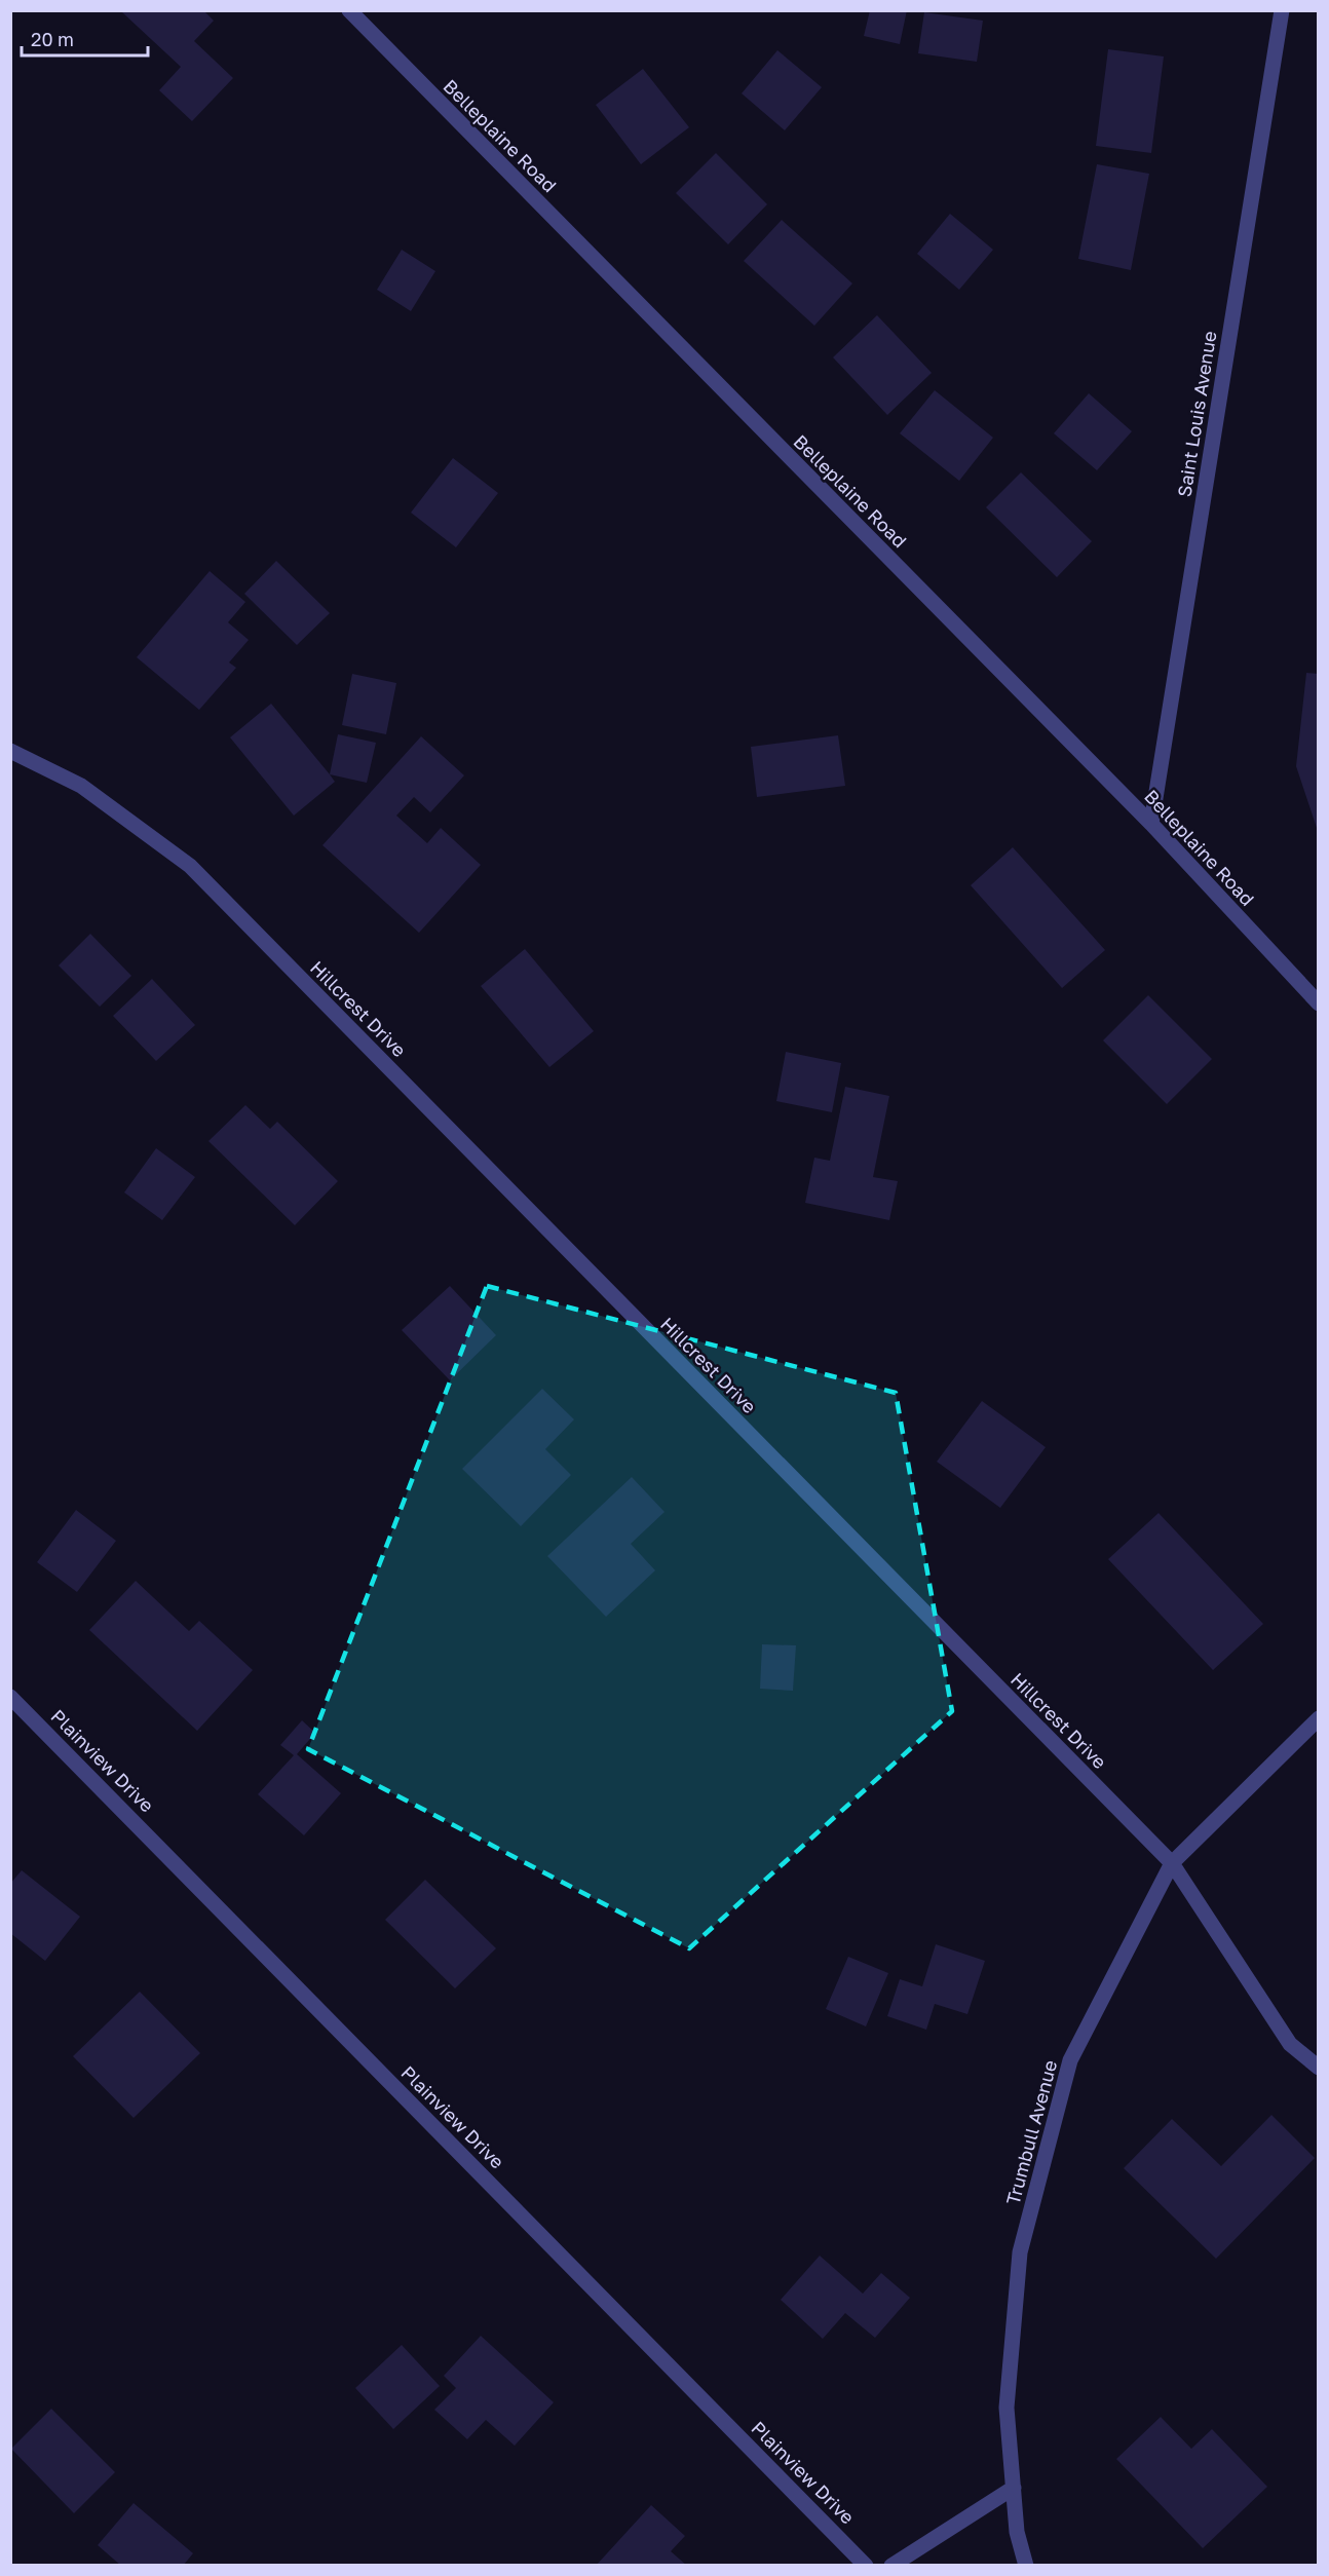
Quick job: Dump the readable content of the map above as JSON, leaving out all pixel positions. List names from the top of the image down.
{
  "streets": {
    "street": [
      "Belleplaine Road",
      "Saint Louis Avenue",
      "Hillcrest Drive",
      "Plainview Drive",
      "Trumbull Avenue"
    ]
  },
  "crossings": [
    ["Belleplaine Road", "Saint Louis Avenue"],
    ["Hillcrest Drive", "Trumbull Avenue"]
  ],
  "scale_bar": "20 m"
}
